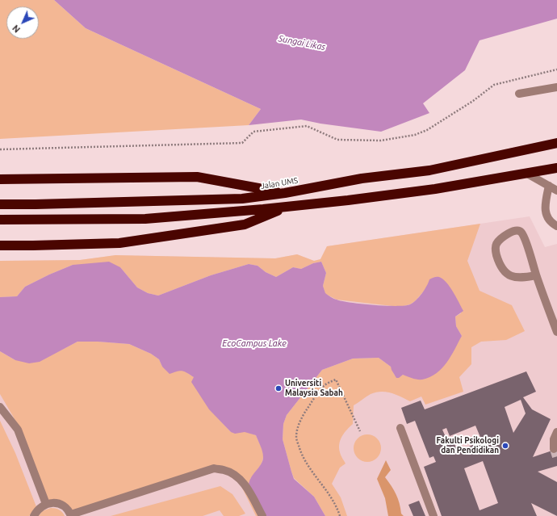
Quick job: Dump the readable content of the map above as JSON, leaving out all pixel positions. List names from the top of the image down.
{
  "streets": {
    "highway": ["Jalan UMS"]
  },
  "water": ["Sungai Likas", "EcoCampus Lake"],
  "places": ["Universiti Malaysia Sabah", "Fakulti Psikologi dan Pendidikan"],
  "north": "bottom left"
}
